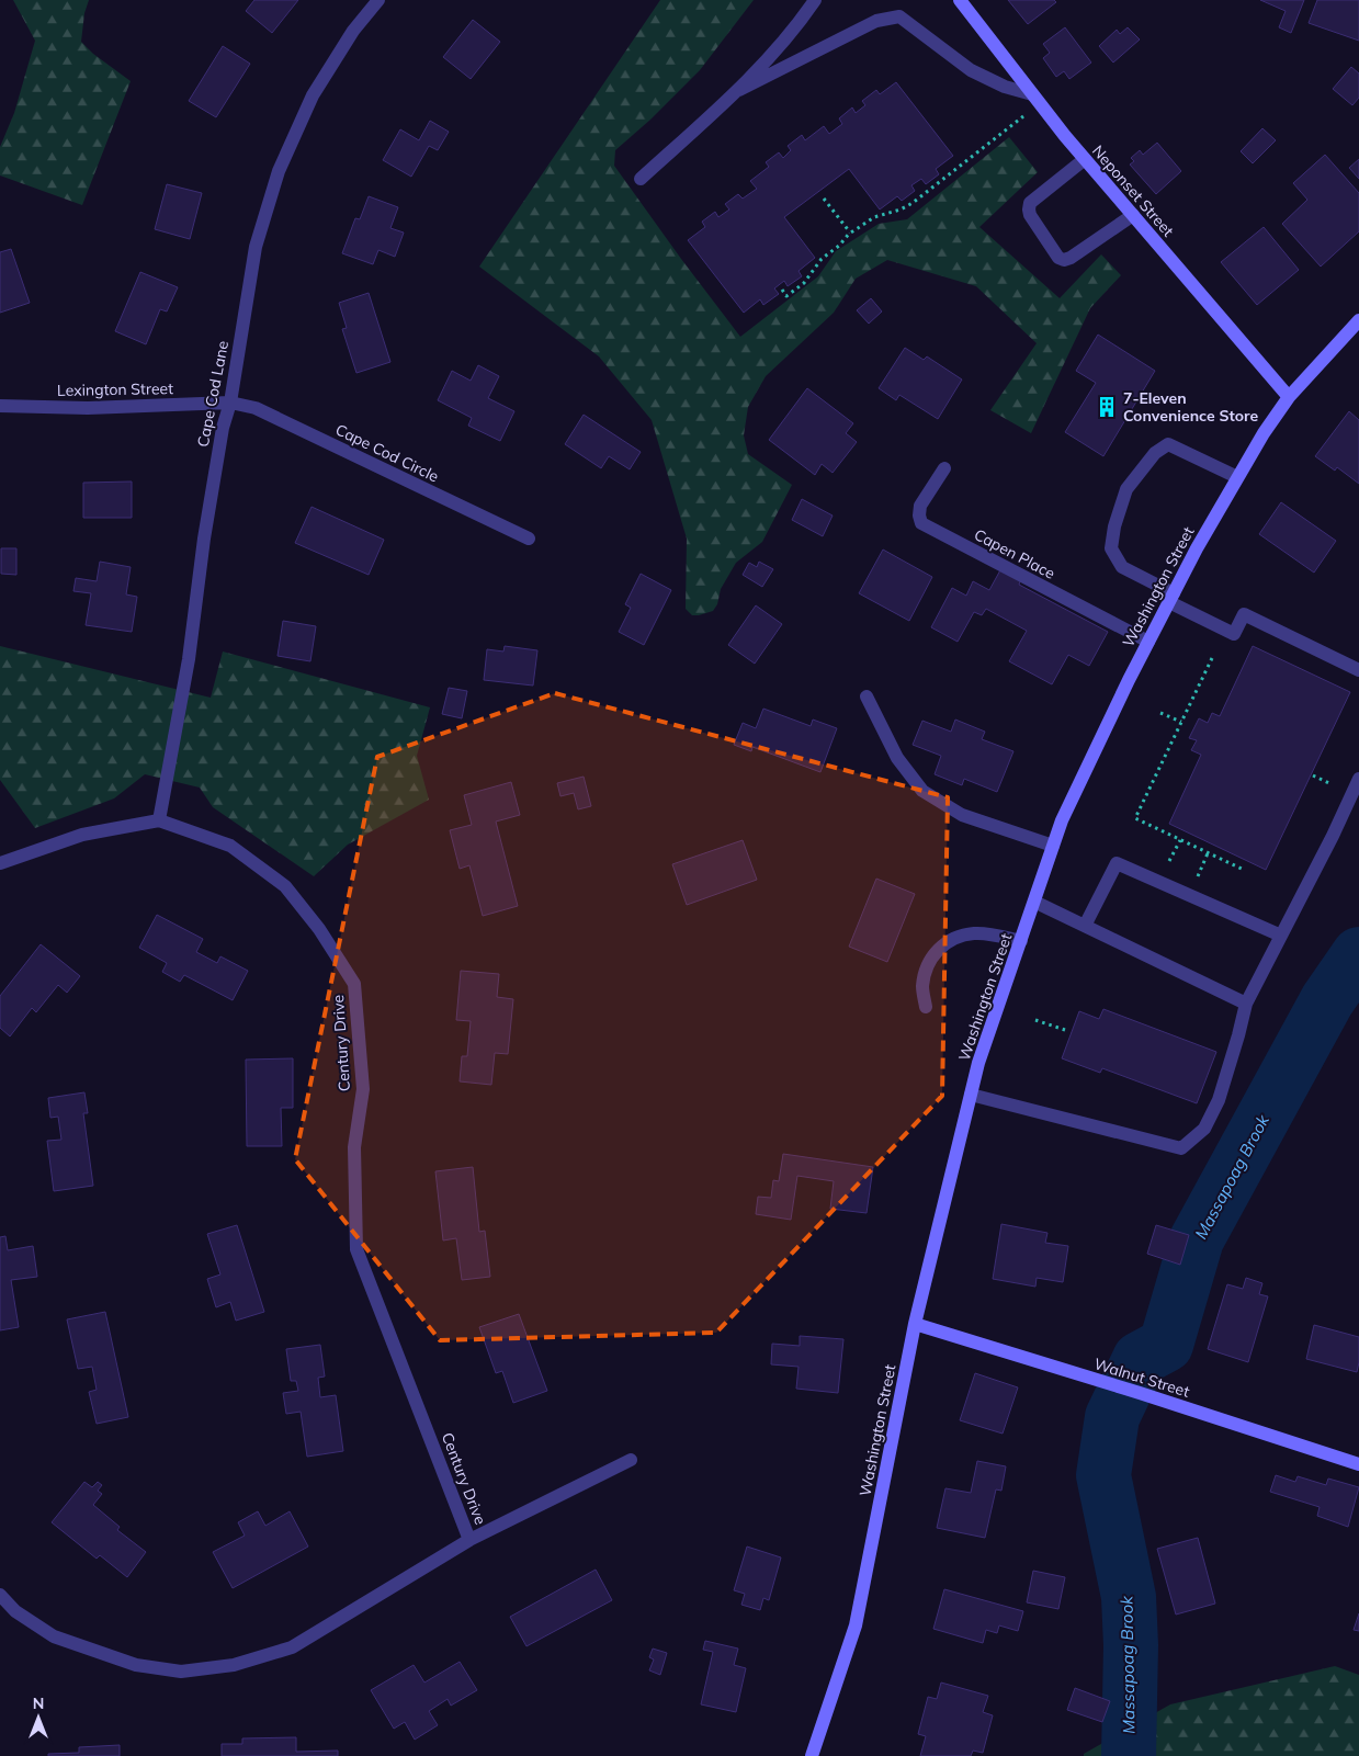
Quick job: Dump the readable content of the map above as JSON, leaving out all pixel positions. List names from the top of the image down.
{
  "streets": {
    "main road": ["Neponset Street", "Washington Street", "Walnut Street"],
    "street": [
      "Lexington Street",
      "Cape Cod Lane",
      "Cape Cod Circle",
      "Capen Place",
      "Century Drive"
    ]
  },
  "crossings": [
    ["Neponset Street", "Washington Street"],
    ["Lexington Street", "Cape Cod Lane"],
    ["Lexington Street", "Cape Cod Circle"],
    ["Cape Cod Lane", "Cape Cod Circle"],
    ["Cape Cod Lane", "Century Drive"],
    ["Capen Place", "Washington Street"],
    ["Washington Street", "Walnut Street"]
  ],
  "water": ["Massapoag Brook"],
  "places": {
    "building": ["7-Eleven Convenience Store"]
  },
  "north": "top"
}
